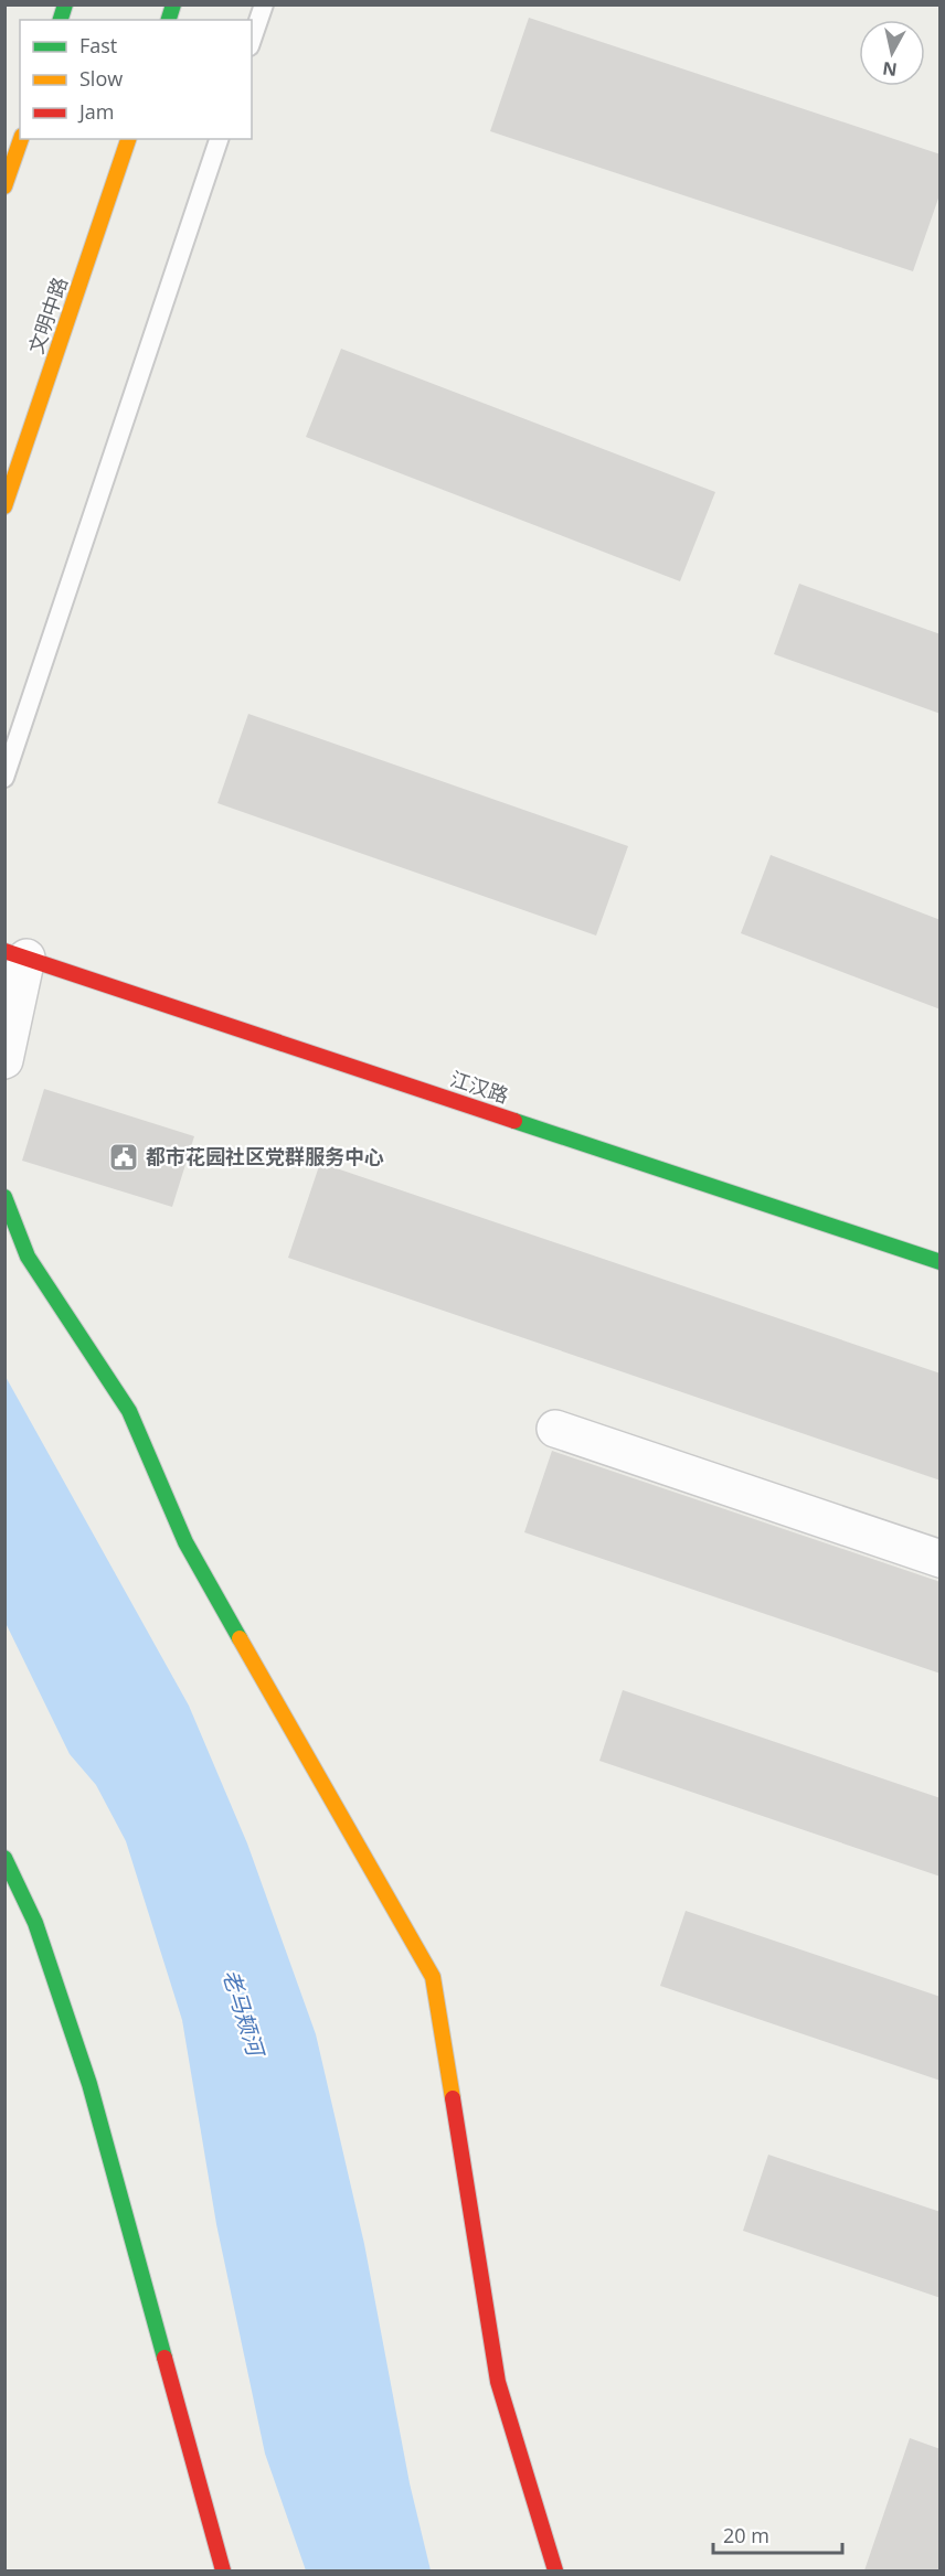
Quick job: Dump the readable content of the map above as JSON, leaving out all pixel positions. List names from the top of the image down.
{
  "streets": {
    "street": ["文明中路", "江汉路"]
  },
  "water": ["老马颊河"],
  "places": {
    "public building": ["都市花园社区党群服务中心"]
  },
  "legend": ["Fast", "Slow", "Jam"],
  "scale_bar": "20 m",
  "north": "bottom"
}
